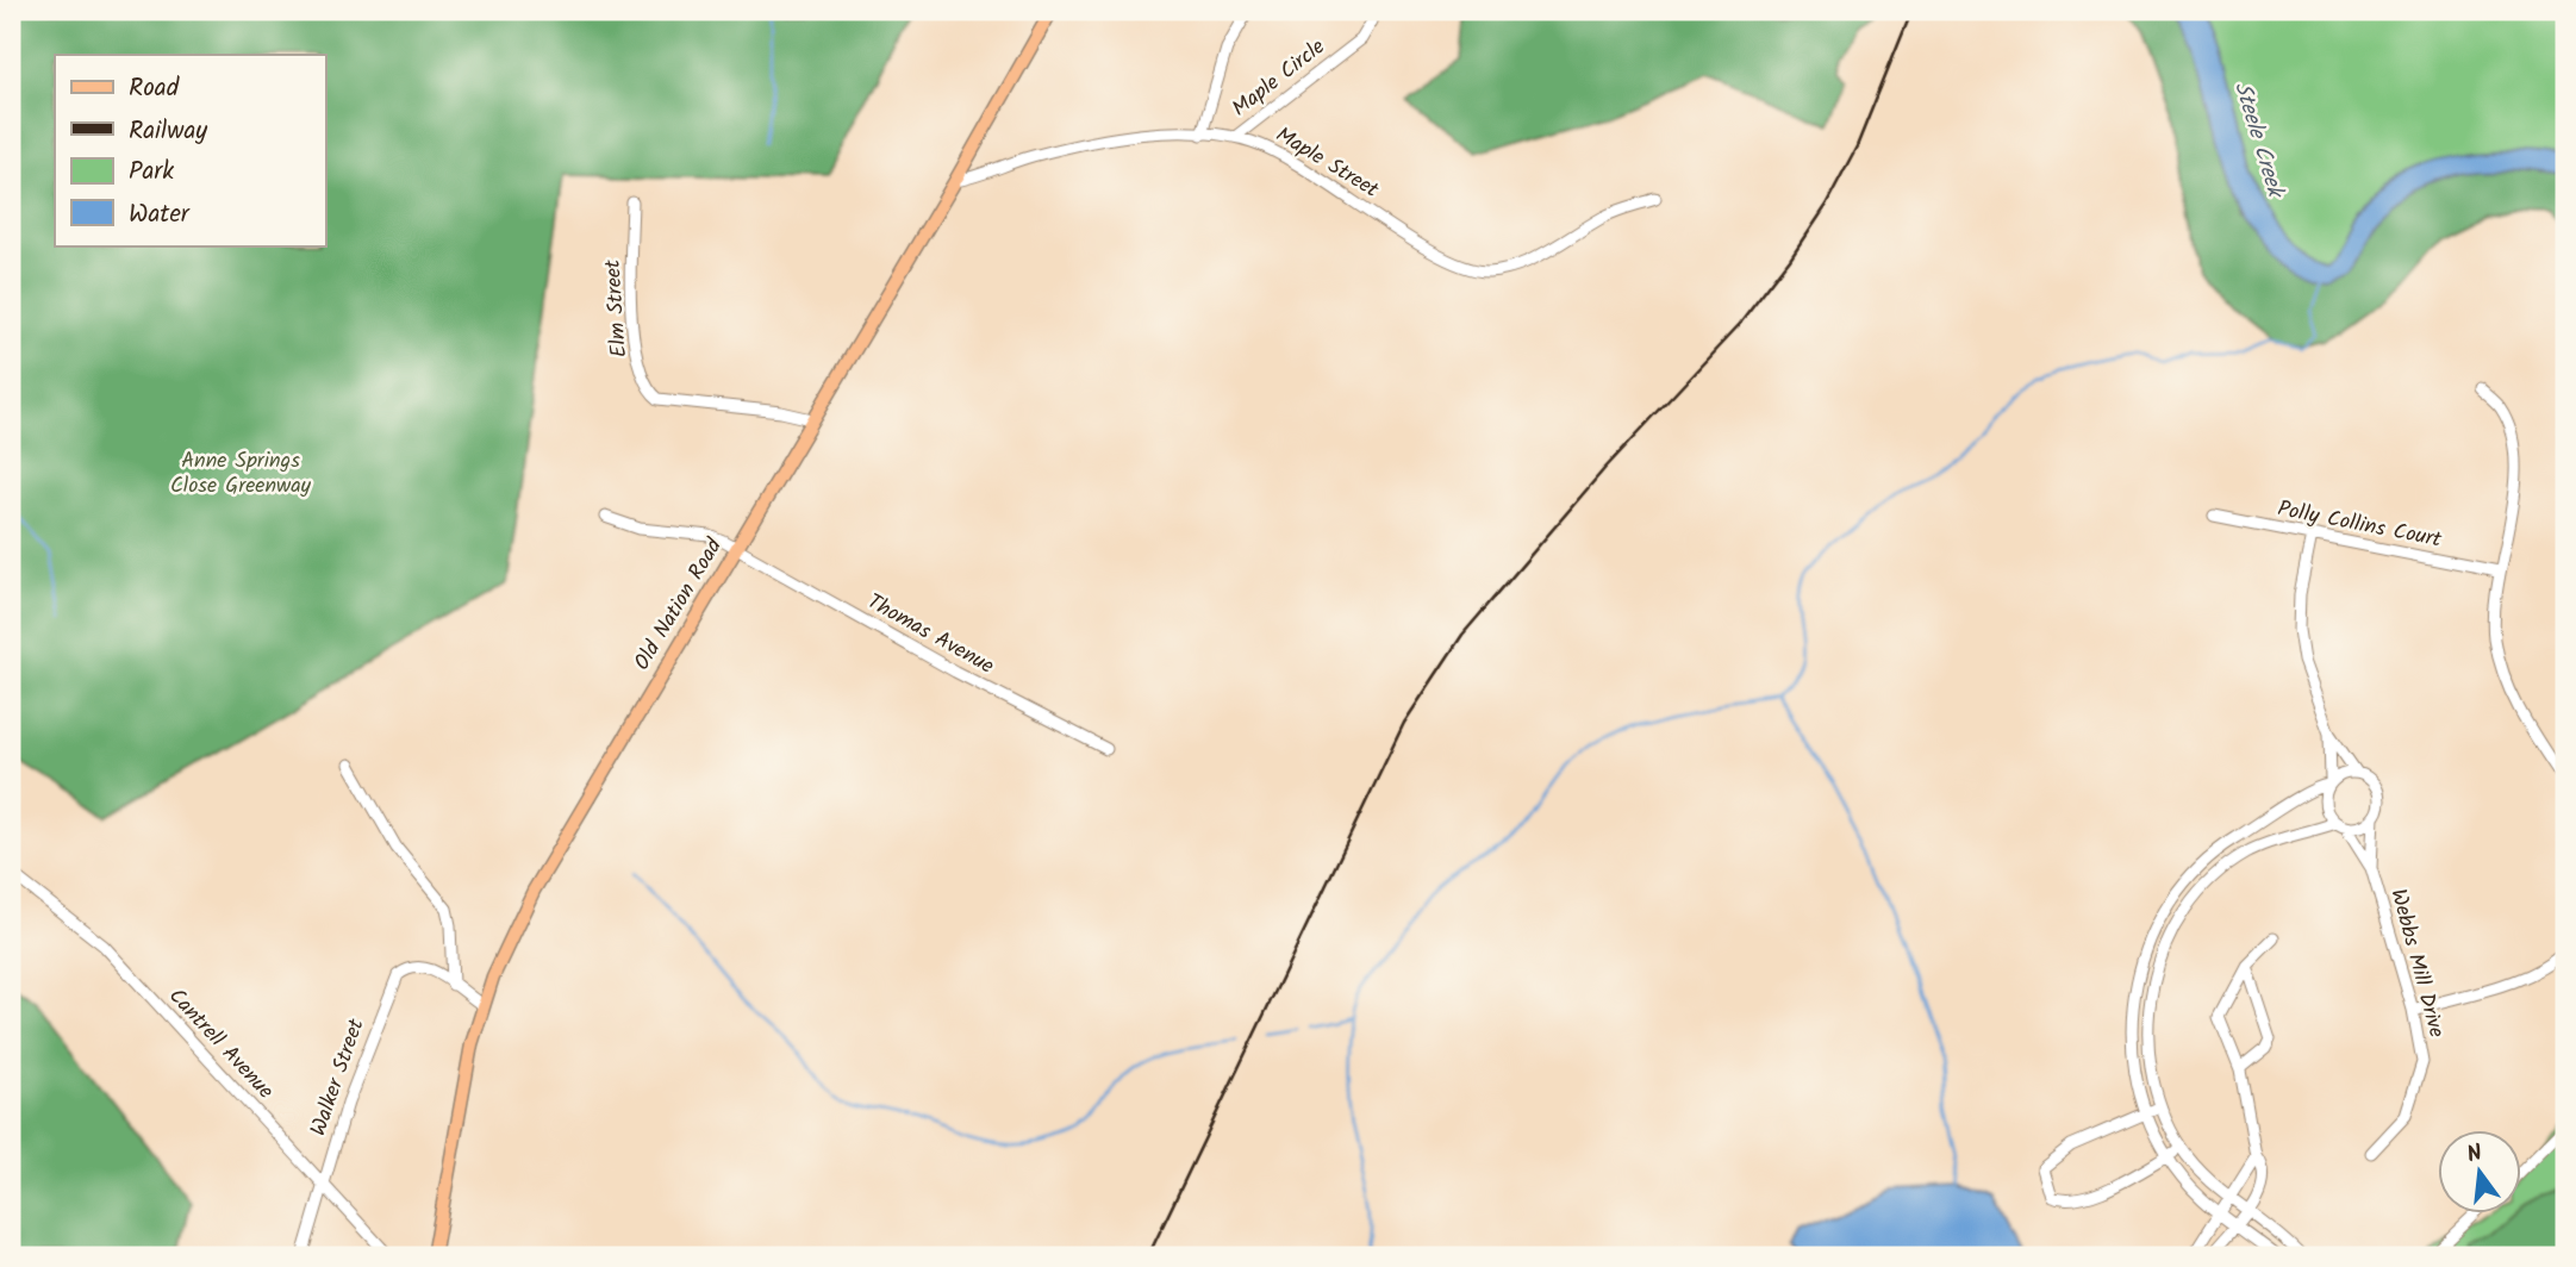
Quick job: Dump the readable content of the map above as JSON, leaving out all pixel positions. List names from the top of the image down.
{
  "streets": {
    "main road": ["Old Nation Road"],
    "street": [
      "Maple Circle",
      "Maple Street",
      "Elm Street",
      "Polly Collins Court",
      "Thomas Avenue",
      "Webbs Mill Drive",
      "Cantrell Avenue",
      "Walker Street"
    ]
  },
  "crossings": [
    ["Maple Circle", "Maple Street"],
    ["Maple Street", "Old Nation Road"],
    ["Elm Street", "Old Nation Road"],
    ["Old Nation Road", "Thomas Avenue"],
    ["Old Nation Road", "Walker Street"],
    ["Cantrell Avenue", "Walker Street"]
  ],
  "water": ["Steele Creek"],
  "parks": ["Anne Springs Close Greenway"],
  "legend": [
    "Road",
    "Railway",
    "Park",
    "Water"
  ],
  "north": "top"
}
